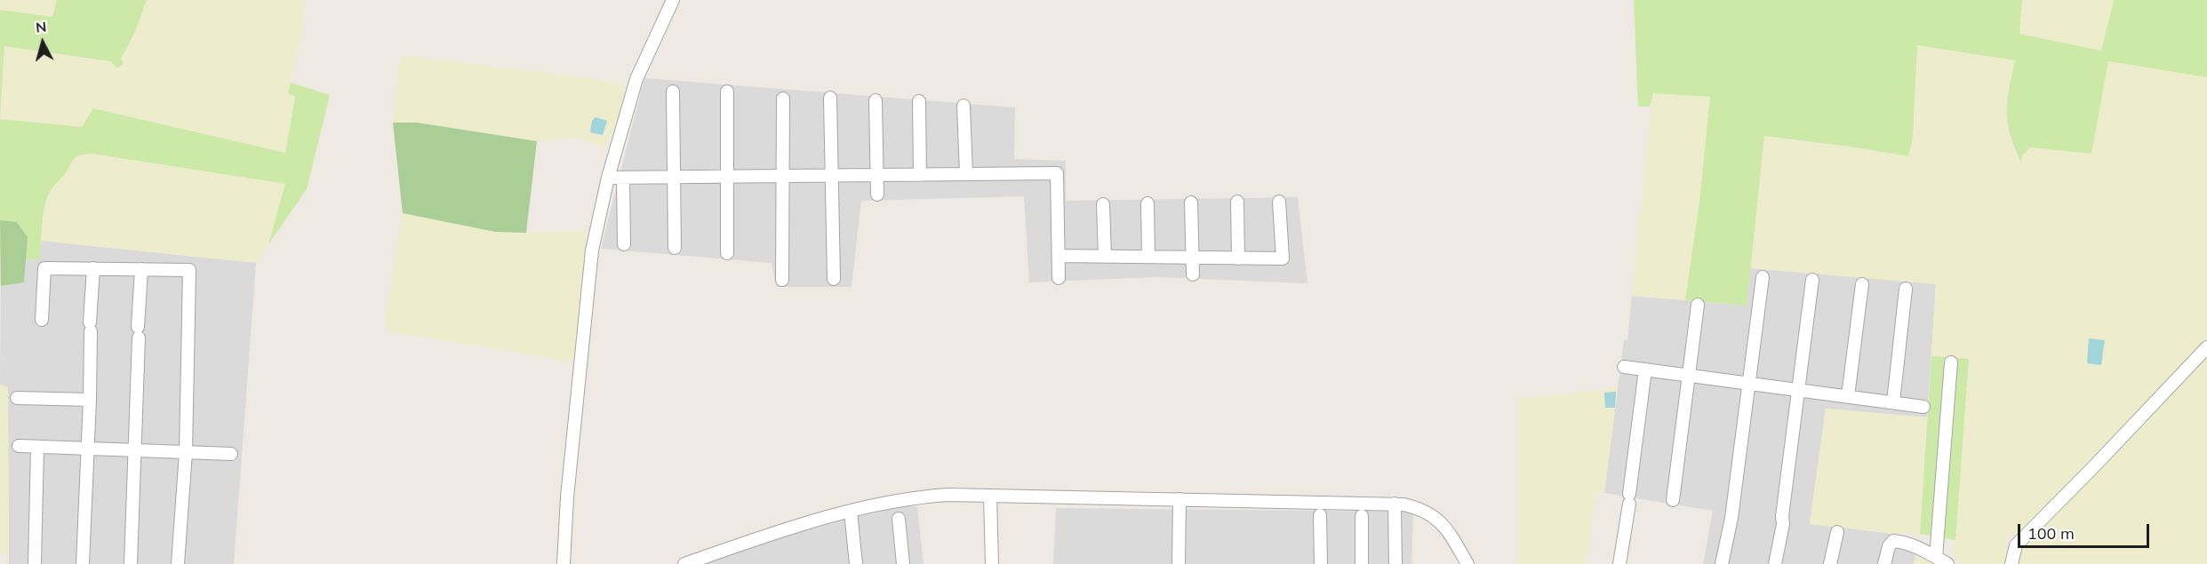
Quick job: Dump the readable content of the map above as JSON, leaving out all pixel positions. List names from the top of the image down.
{
  "scale_bar": "100 m",
  "north": "top"
}
